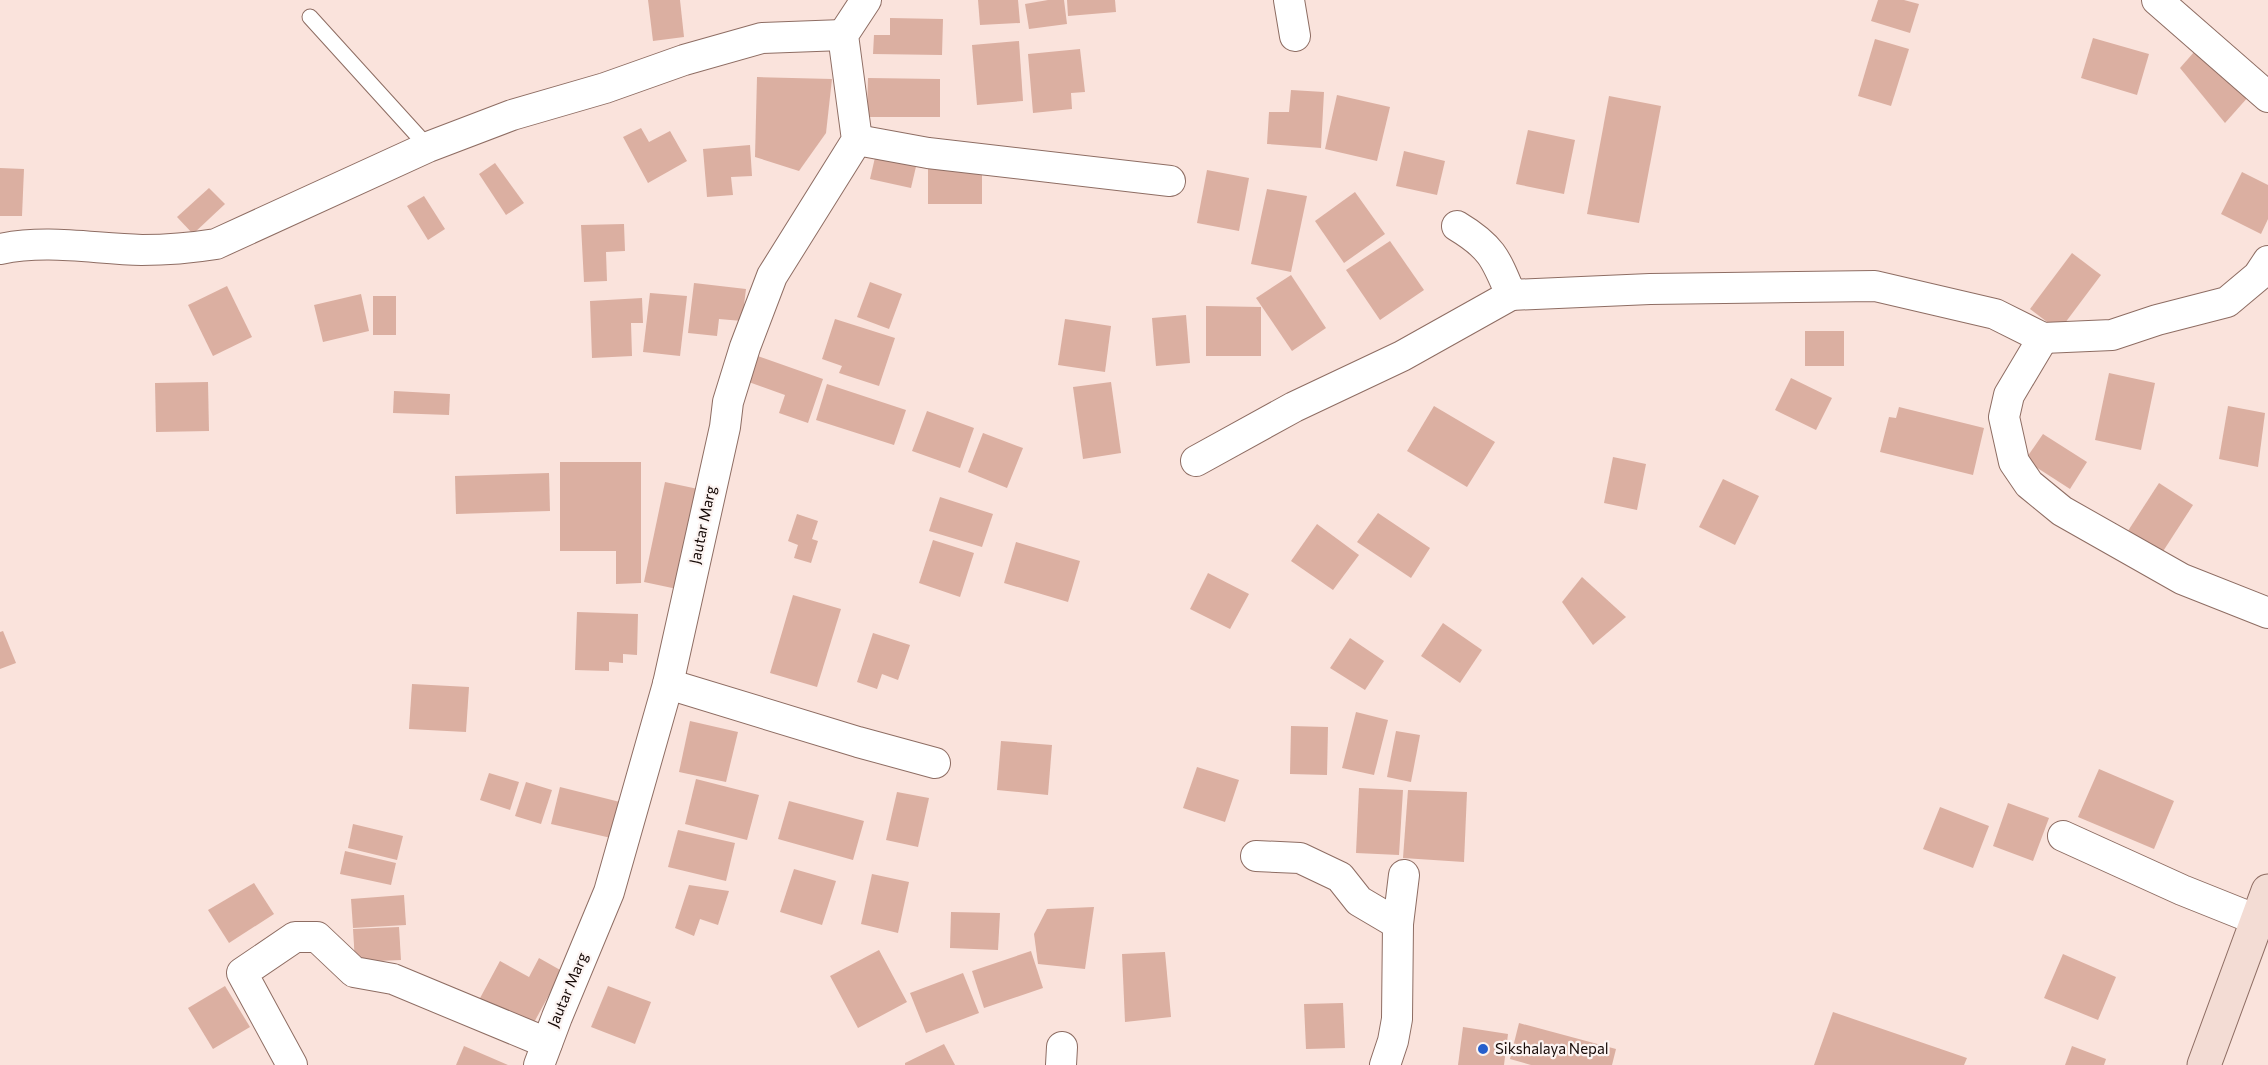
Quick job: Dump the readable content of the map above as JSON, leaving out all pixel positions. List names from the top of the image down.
{
  "streets": {
    "street": ["Jautar Marg"]
  },
  "places": ["Sikshalaya Nepal"]
}
